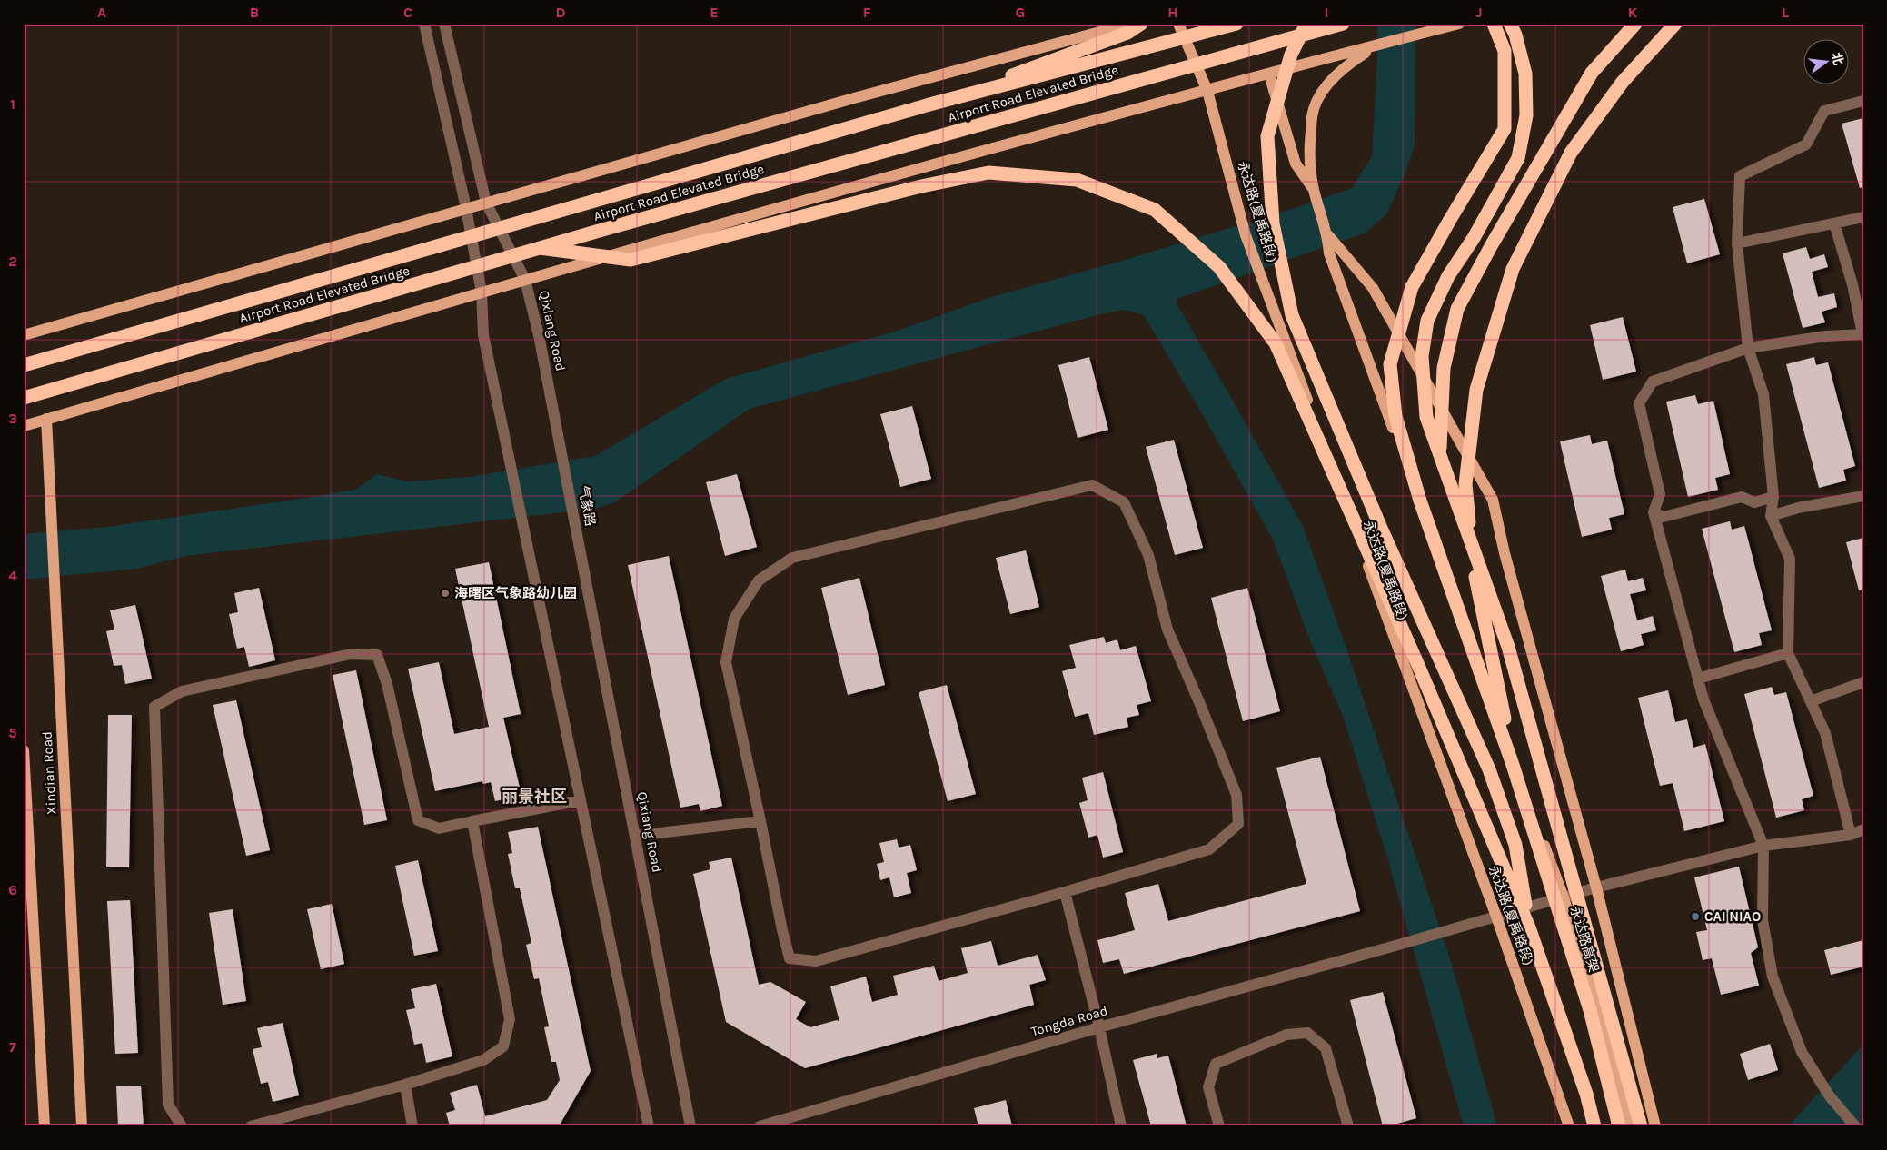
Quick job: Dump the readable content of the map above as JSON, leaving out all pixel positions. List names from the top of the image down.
{
  "streets": {
    "highway": ["Airport Road Elevated Bridge", "永达路高架"],
    "main road": ["永达路(夏禹路段)", "Xindian Road"],
    "street": ["Qixiang Road", "气象路", "Tongda Road"]
  },
  "crossings": [
    ["永达路(夏禹路段)", "Tongda Road"],
    ["Qixiang Road", "气象路"]
  ],
  "districts": ["丽景社区"],
  "places": ["海曙区气象路幼儿园", "CAI NIAO"],
  "north": "right",
  "grid": {
    "columns": [
      "A",
      "B",
      "C",
      "D",
      "E",
      "F",
      "G",
      "H",
      "I",
      "J",
      "K",
      "L"
    ],
    "rows": [
      "1",
      "2",
      "3",
      "4",
      "5",
      "6",
      "7"
    ]
  }
}
